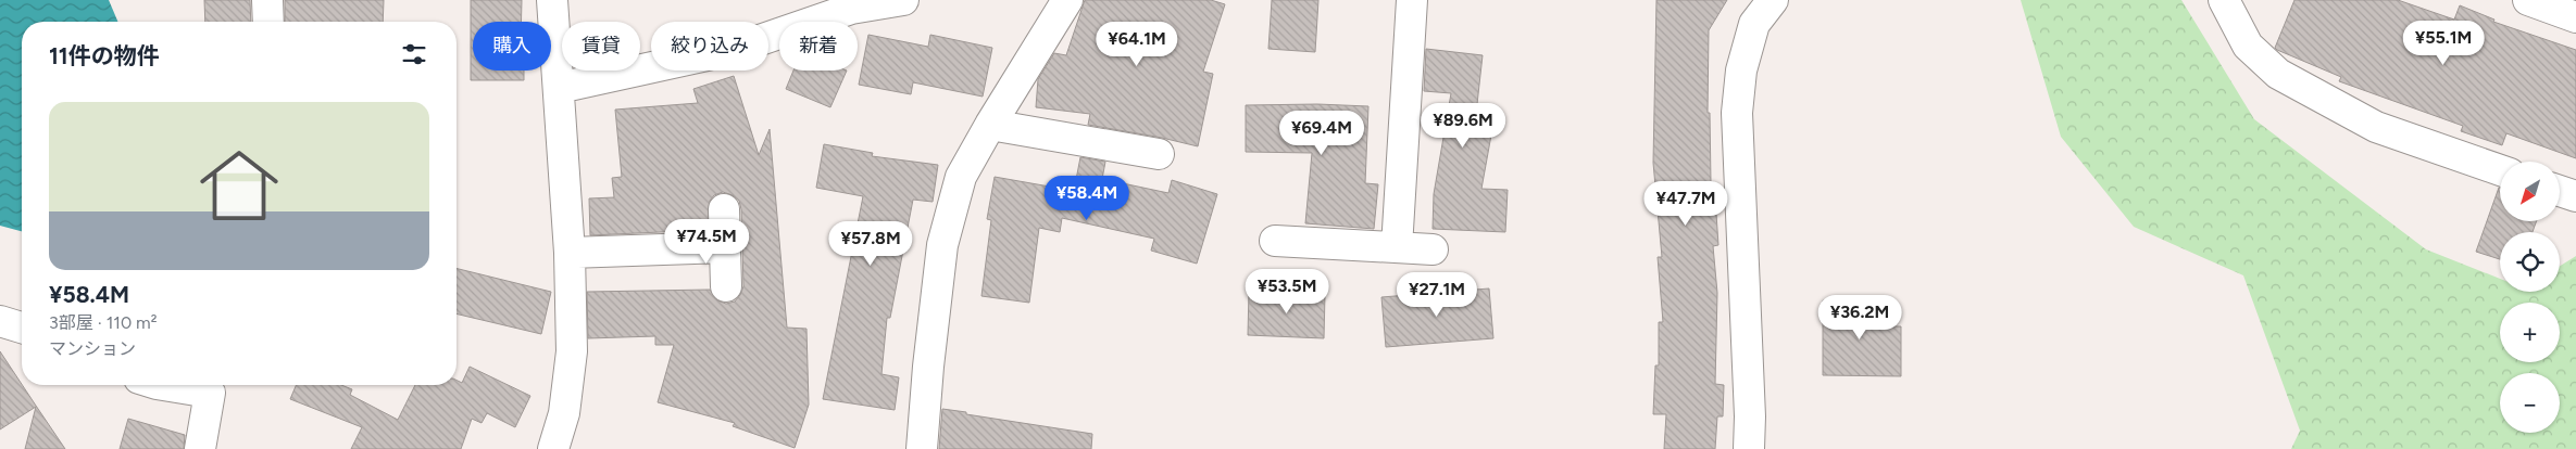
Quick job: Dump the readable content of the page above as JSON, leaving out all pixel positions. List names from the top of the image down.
{
  "north": "bottom left",
  "page": {
    "price": [
      "¥55.1M",
      "¥64.1M",
      "¥89.6M",
      "¥69.4M",
      "¥58.4M",
      "¥47.7M",
      "¥74.5M",
      "¥57.8M",
      "¥53.5M",
      "¥27.1M",
      "¥36.2M"
    ],
    "chip": [
      "購入",
      "賃貸",
      "絞り込み",
      "新着"
    ],
    "heading": "11件の物件",
    "list": [
      {
        "name": "¥58.4M",
        "note": "3部屋 · 110 m² · マンション"
      }
    ],
    "map_buttons": ["+", "−"]
  }
}
